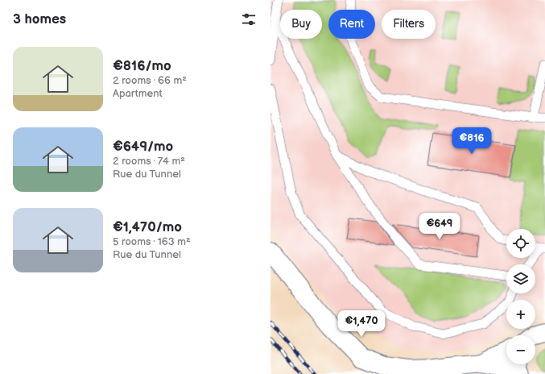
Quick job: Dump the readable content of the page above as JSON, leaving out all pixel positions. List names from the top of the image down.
{
  "page": {
    "heading": "3 homes",
    "chip": ["Buy", "Rent", "Filters"],
    "list": [
      {
        "name": "€816/mo",
        "note": "2 rooms · 66 m² · Apartment"
      },
      {
        "name": "€649/mo",
        "note": "2 rooms · 74 m² · Rue du Tunnel"
      },
      {
        "name": "€1,470/mo",
        "note": "5 rooms · 163 m² · Rue du Tunnel"
      }
    ],
    "price": ["€816", "€649", "€1,470"],
    "map_buttons": ["+", "−"]
  }
}
